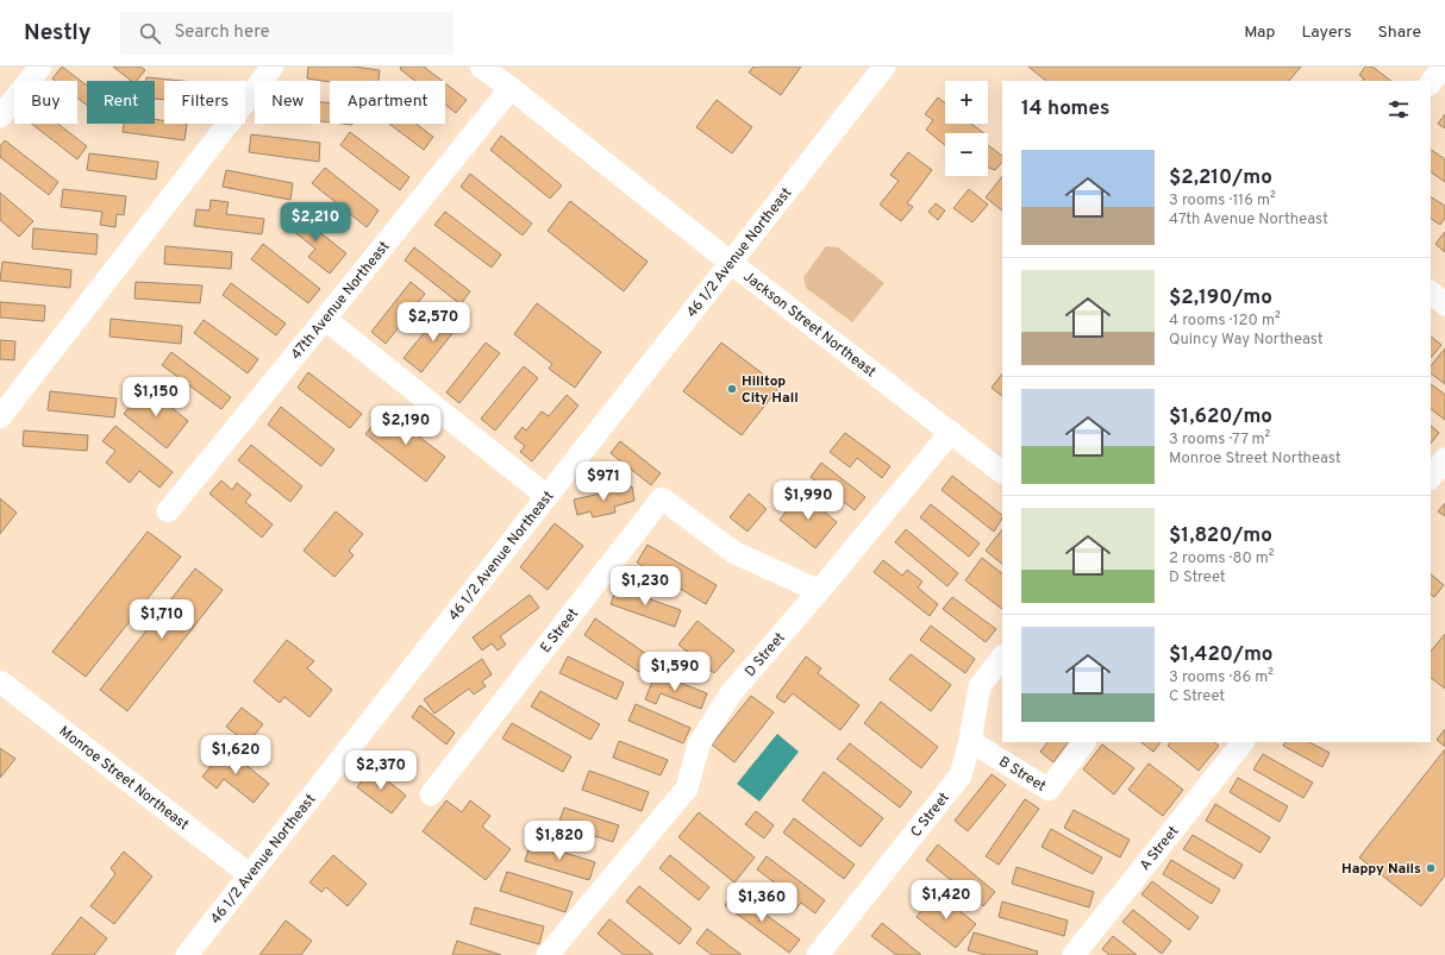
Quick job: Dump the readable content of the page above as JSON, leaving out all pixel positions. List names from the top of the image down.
{
  "streets": {
    "street": [
      "46 1/2 Avenue Northeast",
      "47th Avenue Northeast",
      "Jackson Street Northeast",
      "E Street",
      "D Street",
      "B Street",
      "Monroe Street Northeast",
      "C Street",
      "A Street"
    ]
  },
  "crossings": [
    ["46 1/2 Avenue Northeast", "Jackson Street Northeast"],
    ["46 1/2 Avenue Northeast", "Monroe Street Northeast"],
    ["47th Avenue Northeast", "Jackson Street Northeast"],
    ["Jackson Street Northeast", "D Street"],
    ["E Street", "D Street"],
    ["B Street", "C Street"]
  ],
  "places": ["Hilltop City Hall", "Happy Nails"],
  "page": {
    "header": "Nestly",
    "search": "Search here",
    "nav": ["Map", "Layers", "Share"],
    "map_buttons": ["+", "−"],
    "chip": [
      "Buy",
      "Rent",
      "Filters",
      "New",
      "Apartment"
    ],
    "heading": "14 homes",
    "list": [
      {
        "name": "$2,210/mo",
        "note": "3 rooms · 116 m² · 47th Avenue Northeast"
      },
      {
        "name": "$2,190/mo",
        "note": "4 rooms · 120 m² · Quincy Way Northeast"
      },
      {
        "name": "$1,620/mo",
        "note": "3 rooms · 77 m² · Monroe Street Northeast"
      },
      {
        "name": "$1,820/mo",
        "note": "2 rooms · 80 m² · D Street"
      },
      {
        "name": "$1,420/mo",
        "note": "3 rooms · 86 m² · C Street"
      }
    ],
    "price": [
      "$2,210",
      "$2,570",
      "$1,150",
      "$2,190",
      "$971",
      "$1,990",
      "$1,230",
      "$1,710",
      "$1,590",
      "$1,620",
      "$2,370",
      "$1,820",
      "$1,420",
      "$1,360"
    ]
  }
}
